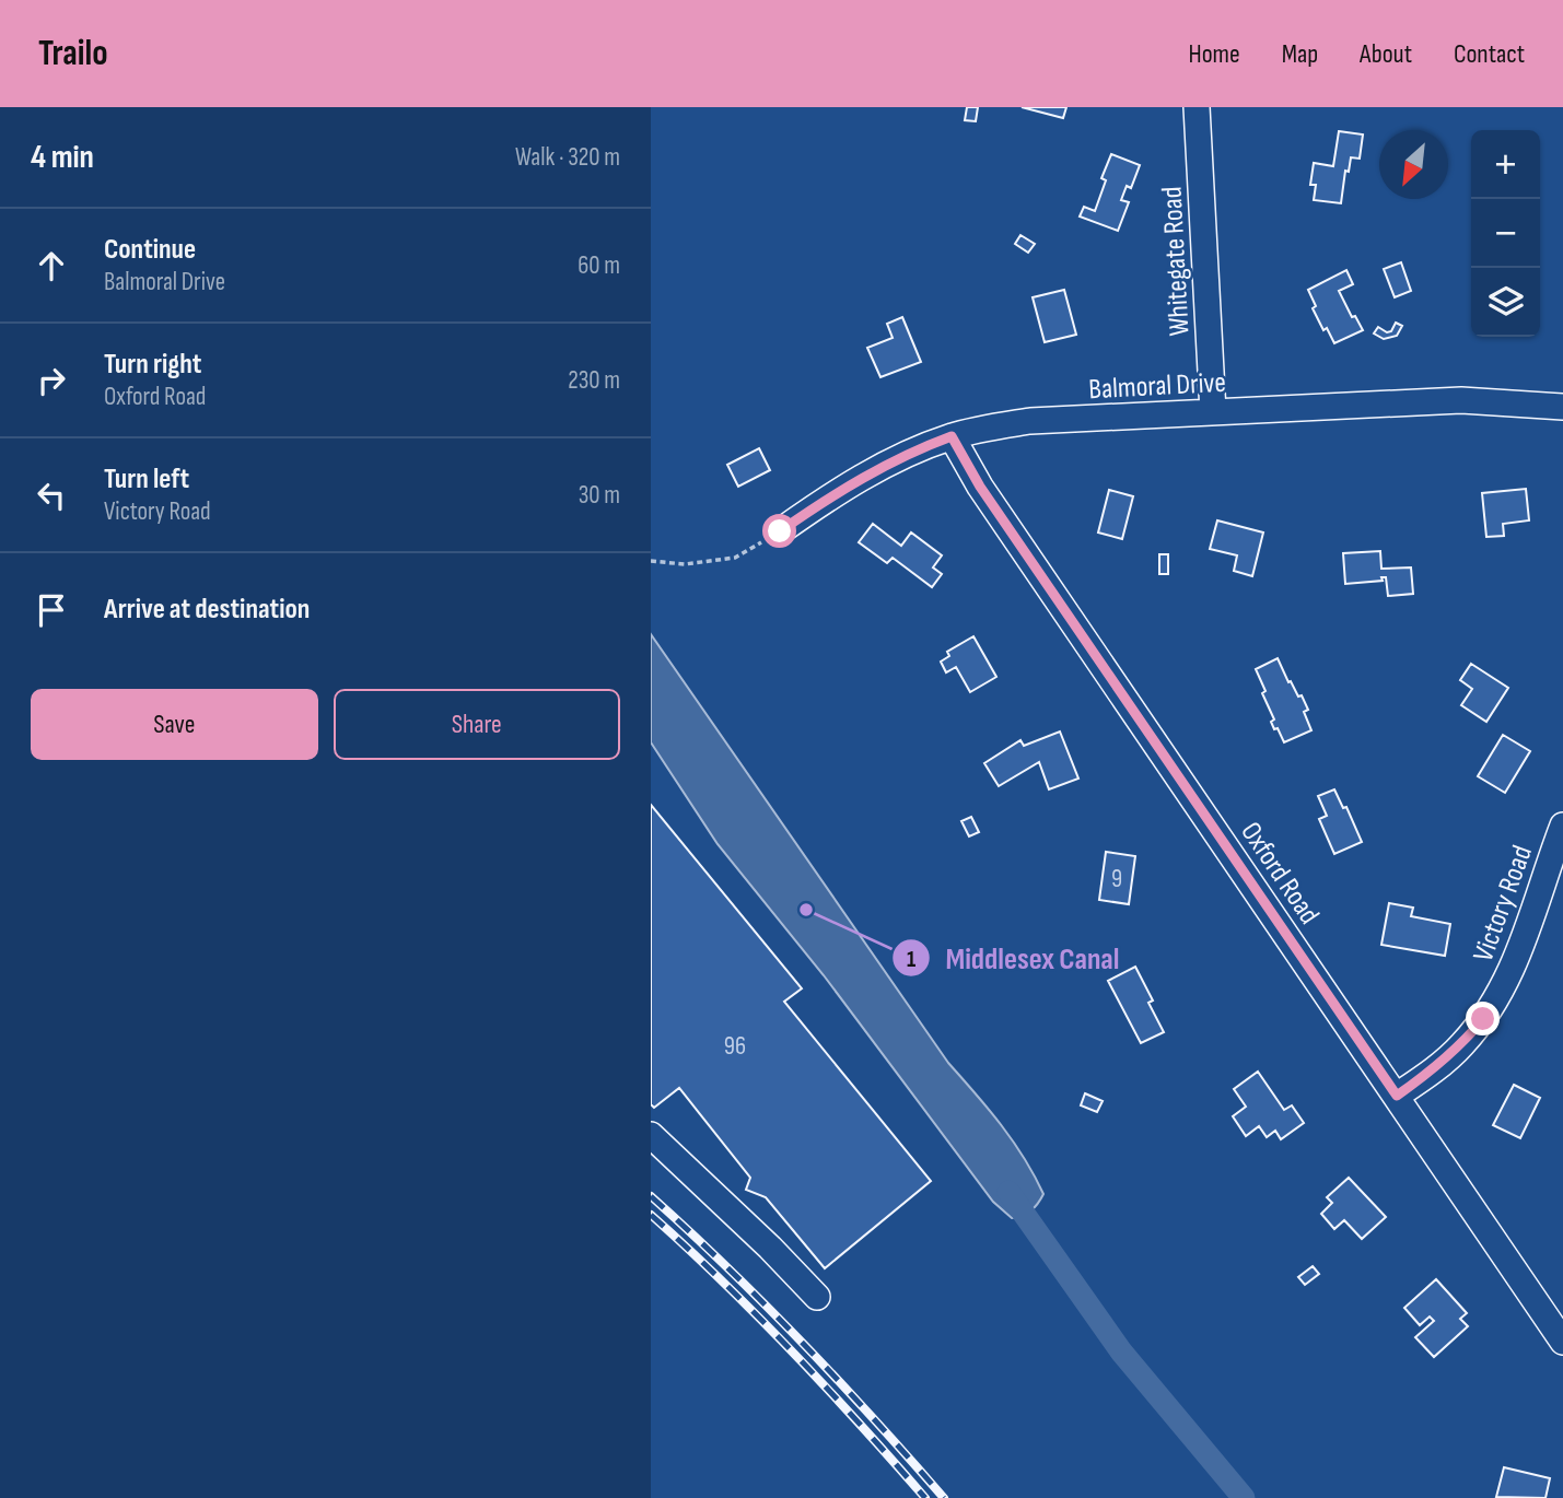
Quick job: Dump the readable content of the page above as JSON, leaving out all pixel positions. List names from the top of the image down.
{
  "streets": {
    "street": [
      "Whitegate Road",
      "Balmoral Drive",
      "Oxford Road",
      "Victory Road"
    ]
  },
  "crossings": [
    ["Whitegate Road", "Balmoral Drive"],
    ["Balmoral Drive", "Oxford Road"],
    ["Oxford Road", "Victory Road"]
  ],
  "places": ["Middlesex Canal"],
  "house_numbers": ["9", "96"],
  "north": "bottom left",
  "page": {
    "header": "Trailo",
    "nav": [
      "Home",
      "Map",
      "About",
      "Contact"
    ],
    "heading": ["4 min", "Walk · 320 m"],
    "map_buttons": ["+", "−"],
    "list": [
      ["Continue", "Balmoral Drive", "60 m"],
      ["Turn right", "Oxford Road", "230 m"],
      ["Turn left", "Victory Road", "30 m"],
      "Arrive at destination"
    ],
    "buttons": ["Save", "Share"]
  }
}
